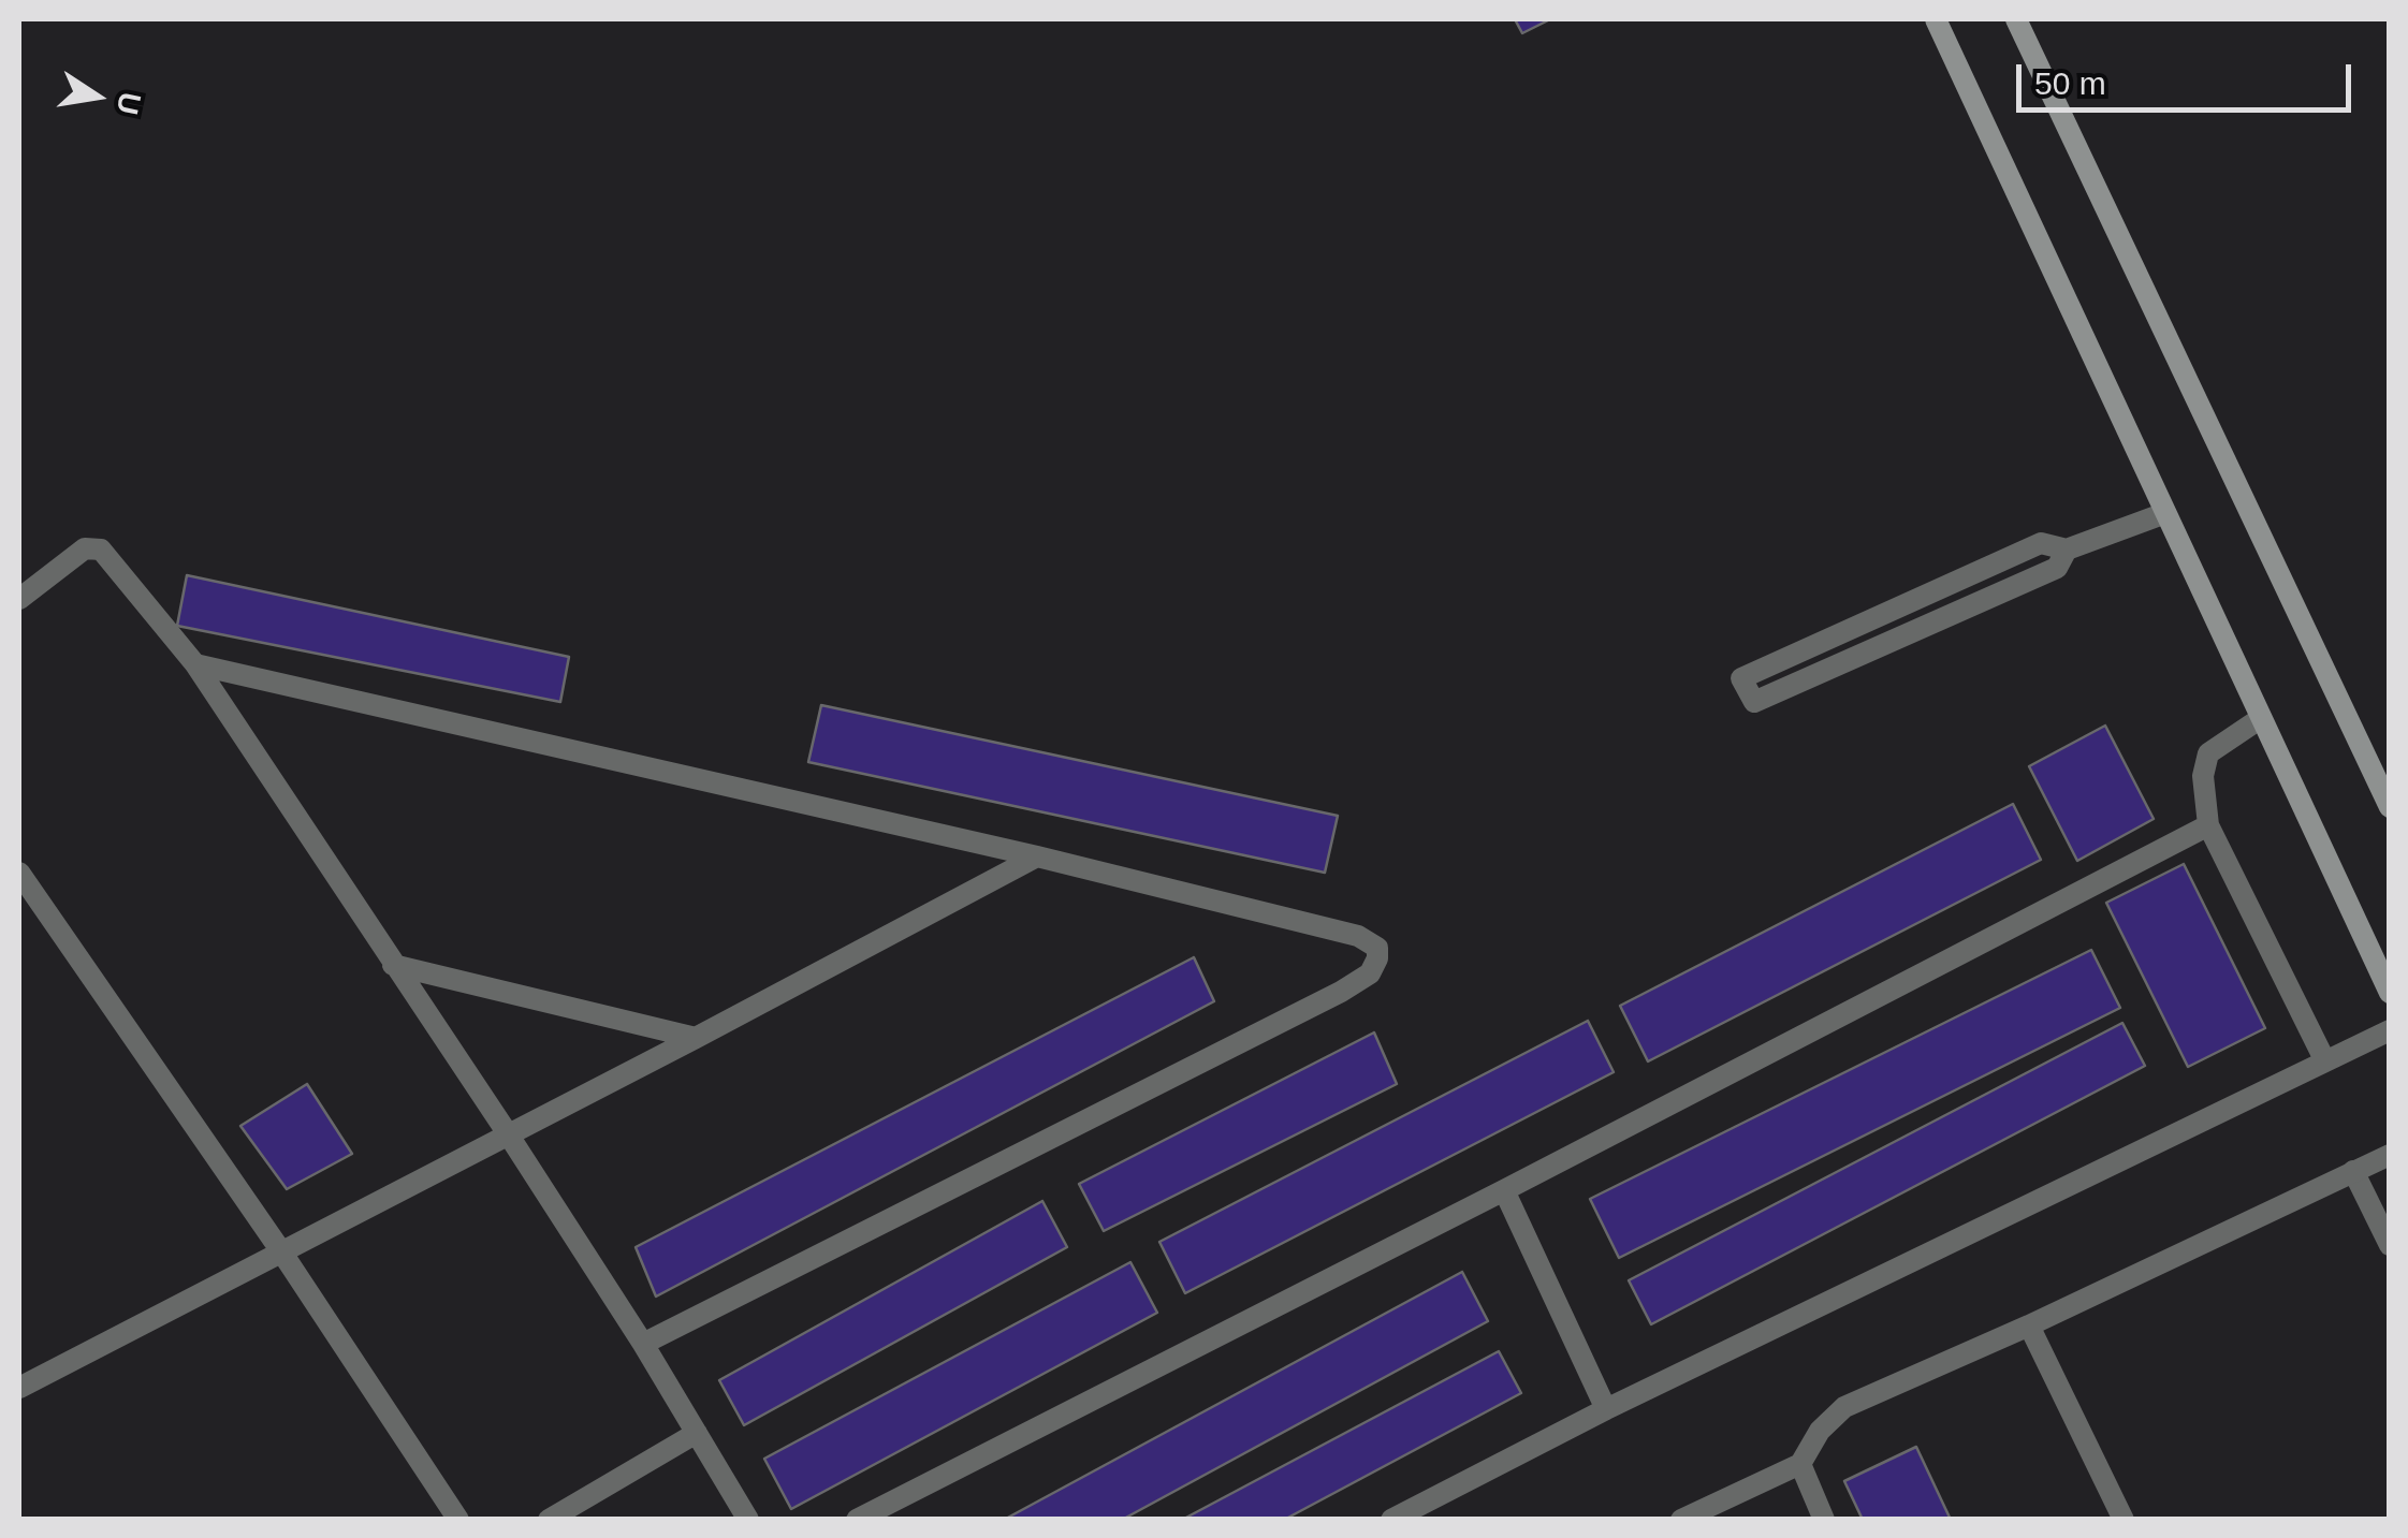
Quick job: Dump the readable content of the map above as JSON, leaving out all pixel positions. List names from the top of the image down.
{
  "scale_bar": "50 m",
  "north": "right"
}
